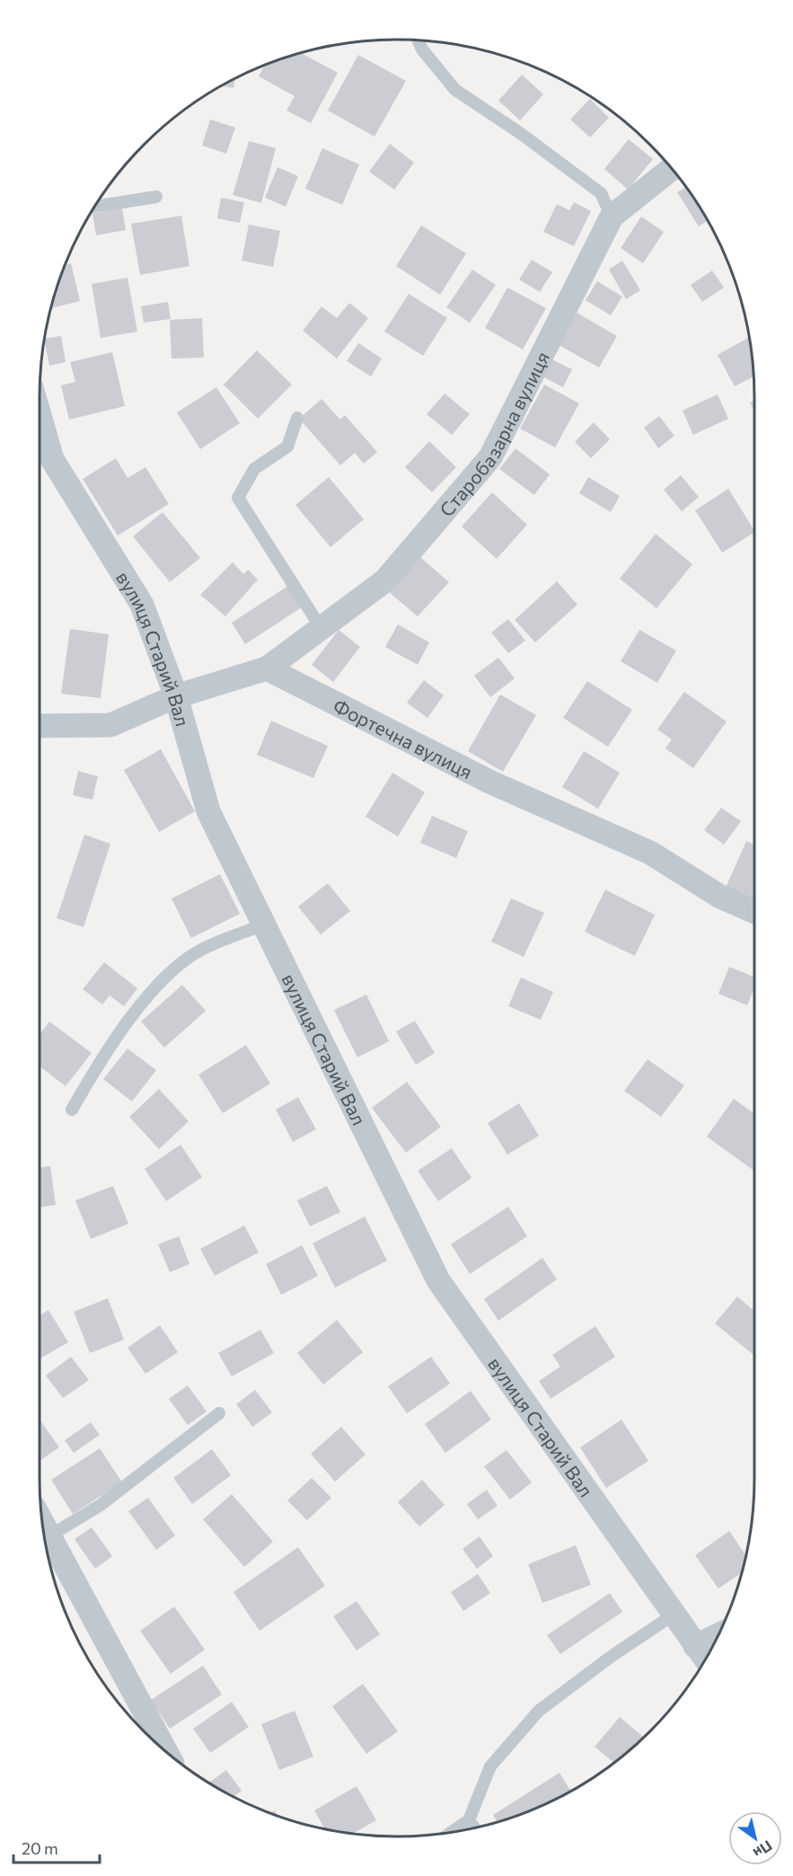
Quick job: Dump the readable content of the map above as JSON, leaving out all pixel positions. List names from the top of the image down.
{
  "streets": {
    "street": ["Старобазарна вулиця", "вулиця Старий Вал", "Фортечна вулиця"]
  },
  "crossings": [
    ["Старобазарна вулиця", "Фортечна вулиця"]
  ],
  "scale_bar": "20 m",
  "north": "bottom right"
}
